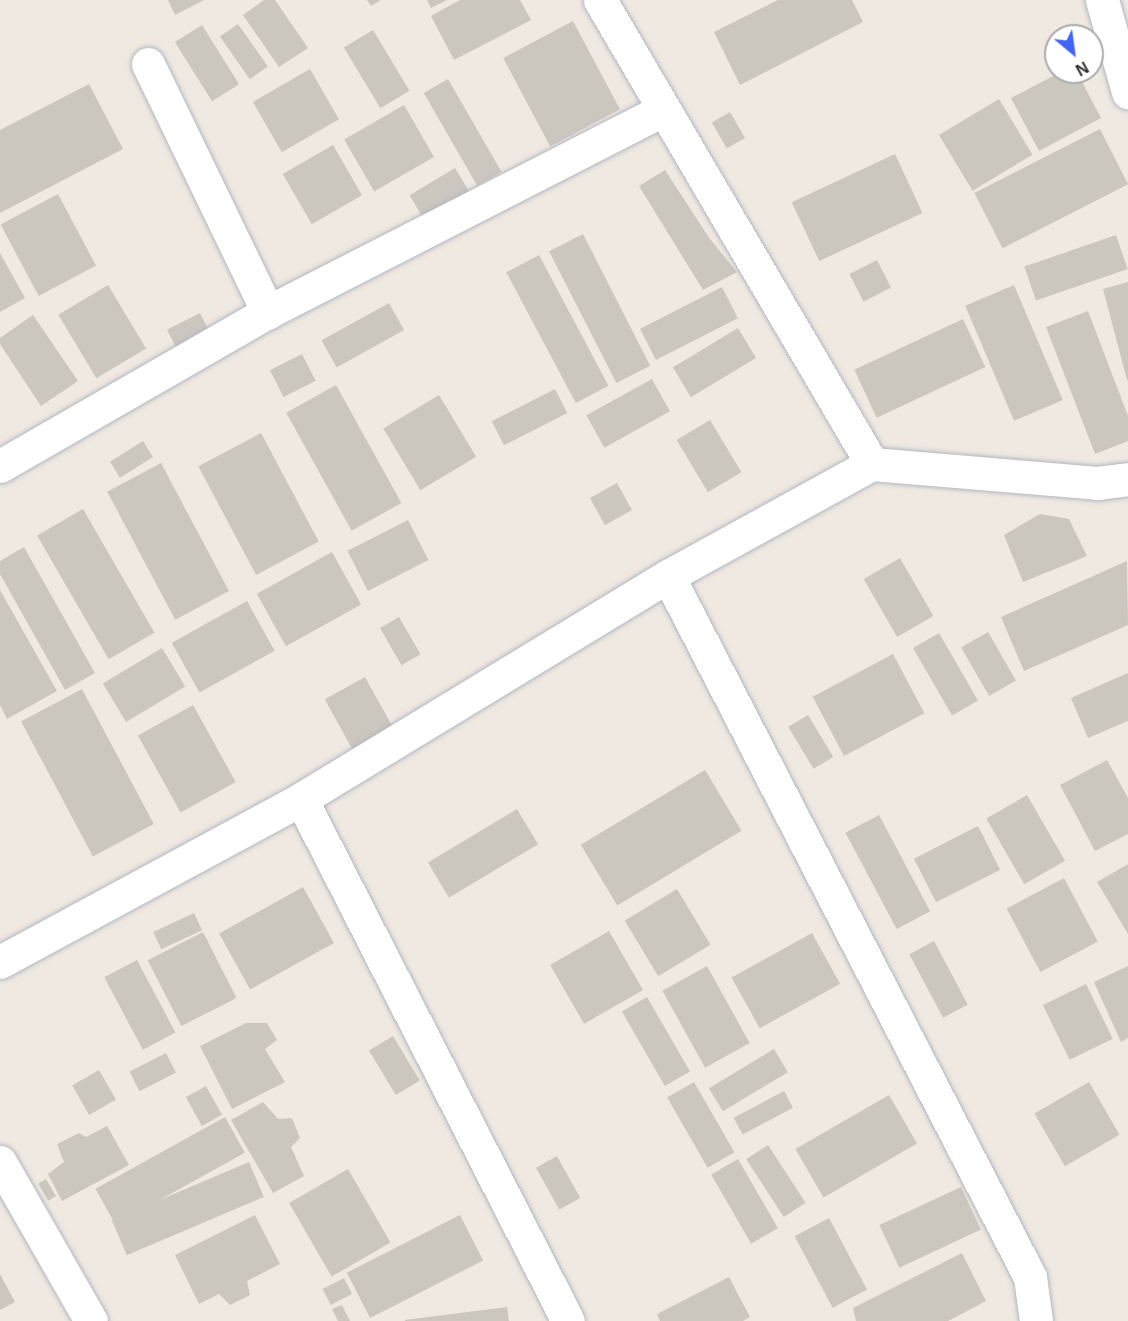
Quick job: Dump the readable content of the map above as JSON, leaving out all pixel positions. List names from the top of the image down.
{
  "north": "bottom right"
}
